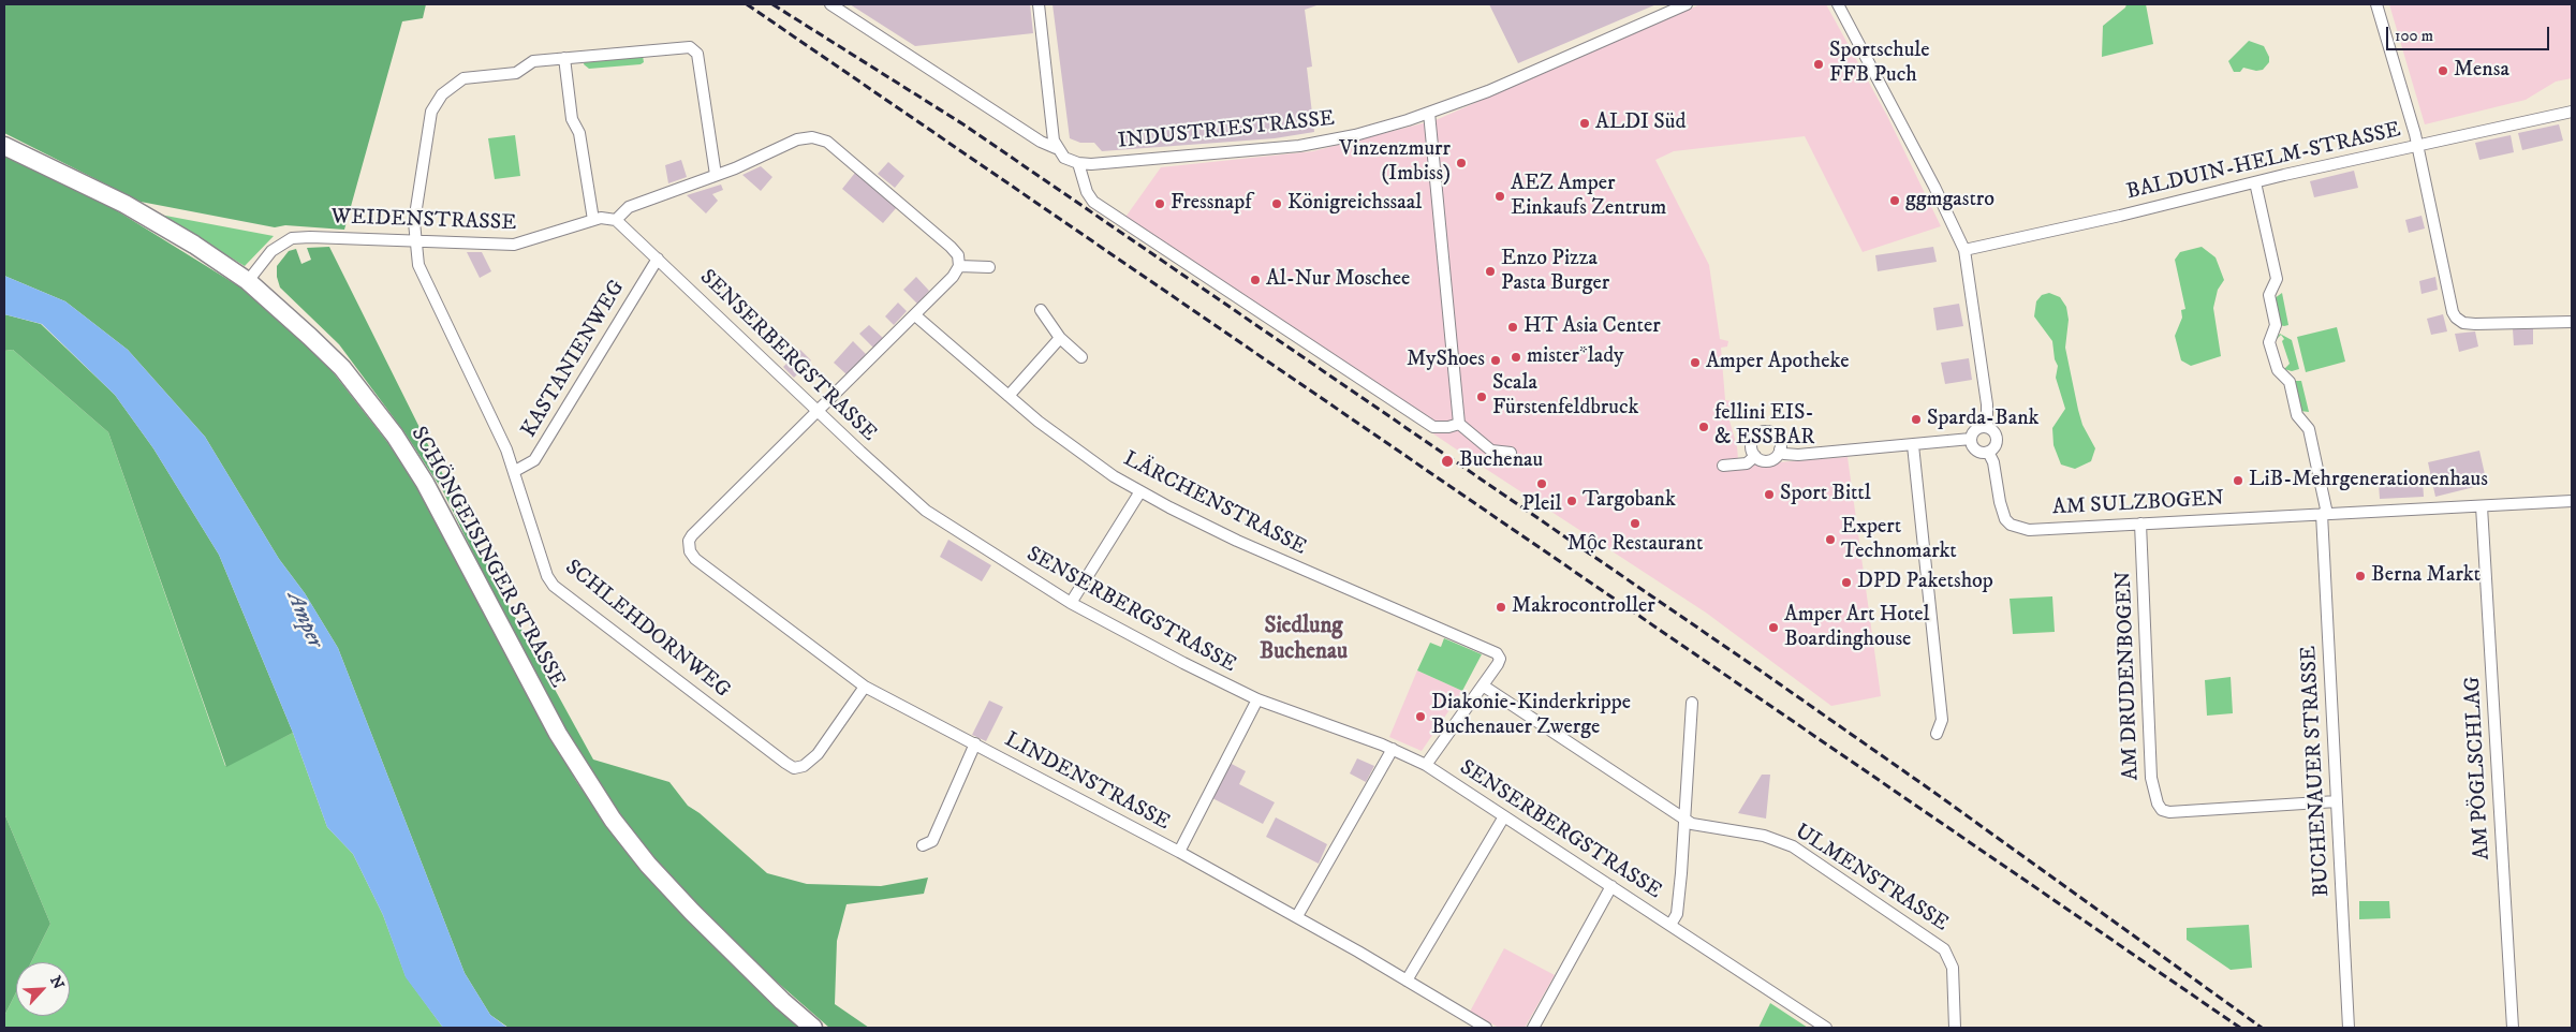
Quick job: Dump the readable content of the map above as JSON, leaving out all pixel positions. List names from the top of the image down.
{
  "streets": {
    "main road": ["SCHÖNGEISINGER STRASSE"],
    "street": [
      "INDUSTRIESTRASSE",
      "BALDUIN-HELM-STRASSE",
      "WEIDENSTRASSE",
      "SENSERBERGSTRASSE",
      "KASTANIENWEG",
      "LÄRCHENSTRASSE",
      "AM SULZBOGEN",
      "SCHLEHDORNWEG",
      "AM DRUDENBOGEN",
      "AM PÖGLSCHLAG",
      "BUCHENAUER STRASSE",
      "LINDENSTRASSE",
      "ULMENSTRASSE"
    ]
  },
  "crossings": [
    ["BALDUIN-HELM-STRASSE", "BUCHENAUER STRASSE"],
    ["WEIDENSTRASSE", "SENSERBERGSTRASSE"],
    ["WEIDENSTRASSE", "SCHÖNGEISINGER STRASSE"],
    ["WEIDENSTRASSE", "SCHLEHDORNWEG"],
    ["SENSERBERGSTRASSE", "KASTANIENWEG"],
    ["SENSERBERGSTRASSE", "LINDENSTRASSE"],
    ["KASTANIENWEG", "SCHLEHDORNWEG"],
    ["LÄRCHENSTRASSE", "ULMENSTRASSE"],
    ["AM SULZBOGEN", "AM DRUDENBOGEN"],
    ["AM SULZBOGEN", "AM PÖGLSCHLAG"],
    ["AM SULZBOGEN", "BUCHENAUER STRASSE"],
    ["SCHLEHDORNWEG", "LINDENSTRASSE"],
    ["AM DRUDENBOGEN", "BUCHENAUER STRASSE"]
  ],
  "districts": ["Siedlung Buchenau"],
  "water": ["Amper"],
  "places": [
    "Sportschule FFB Puch",
    "Mensa",
    "ALDI Süd",
    "Vinzenzmurr (Imbiss)",
    "AEZ Amper Einkaufs Zentrum",
    "ggmgastro",
    "Fressnapf",
    "Königreichssaal",
    "Enzo Pizza Pasta Burger",
    "Al-Nur Moschee",
    "HT Asia Center",
    "mister*lady",
    "MyShoes",
    "Amper Apotheke",
    "Scala Fürstenfeldbruck",
    "Sparda-Bank",
    "fellini EIS- & ESSBAR",
    "Buchenau",
    "LiB-Mehrgenerationenhaus",
    "Pleil",
    "Sport Bittl",
    "Targobank",
    "Mộc Restaurant",
    "Expert Technomarkt",
    "Berna Markt",
    "DPD Paketshop",
    "Makrocontroller",
    "Amper Art Hotel Boardinghouse",
    "Diakonie-Kinderkrippe Buchenauer Zwerge"
  ],
  "scale_bar": "100 m",
  "north": "top right"
}
